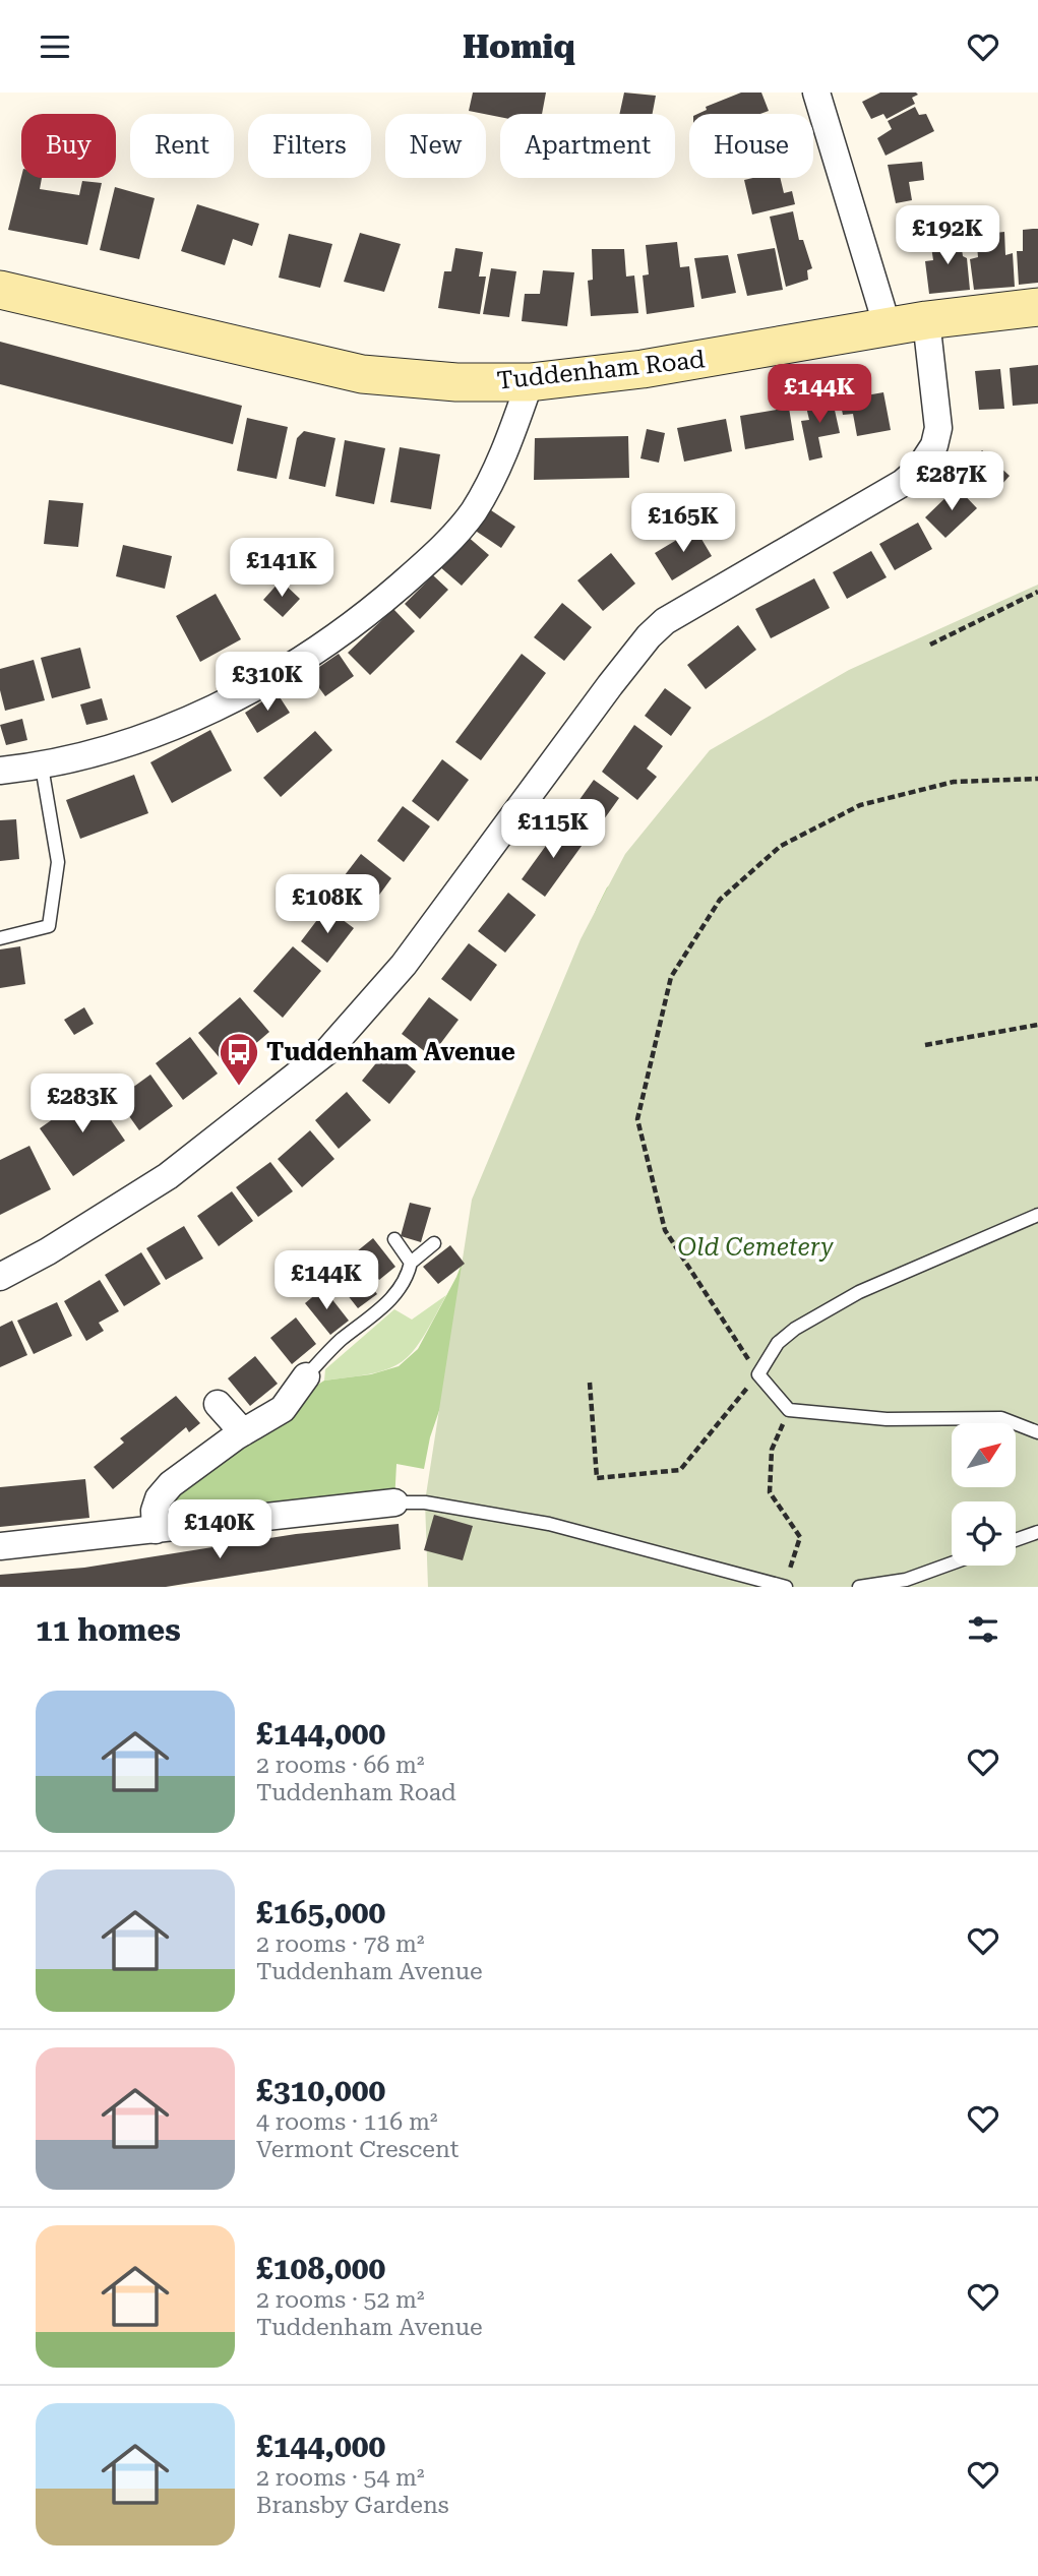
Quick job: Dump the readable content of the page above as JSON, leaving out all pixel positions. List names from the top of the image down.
{
  "streets": {
    "street": ["Tuddenham Road"]
  },
  "parks": ["Old Cemetery"],
  "places": {
    "bus stop": ["Tuddenham Avenue"]
  },
  "north": "top right",
  "page": {
    "header": "Homiq",
    "chip": [
      "Buy",
      "Rent",
      "Filters",
      "New",
      "Apartment",
      "House"
    ],
    "price": [
      "£192K",
      "£144K",
      "£287K",
      "£165K",
      "£141K",
      "£310K",
      "£115K",
      "£108K",
      "£283K",
      "£144K",
      "£140K"
    ],
    "heading": "11 homes",
    "list": [
      {
        "name": "£144,000",
        "note": "2 rooms · 66 m² · Tuddenham Road"
      },
      {
        "name": "£165,000",
        "note": "2 rooms · 78 m² · Tuddenham Avenue"
      },
      {
        "name": "£310,000",
        "note": "4 rooms · 116 m² · Vermont Crescent"
      },
      {
        "name": "£108,000",
        "note": "2 rooms · 52 m² · Tuddenham Avenue"
      },
      {
        "name": "£144,000",
        "note": "2 rooms · 54 m² · Bransby Gardens"
      }
    ]
  }
}
